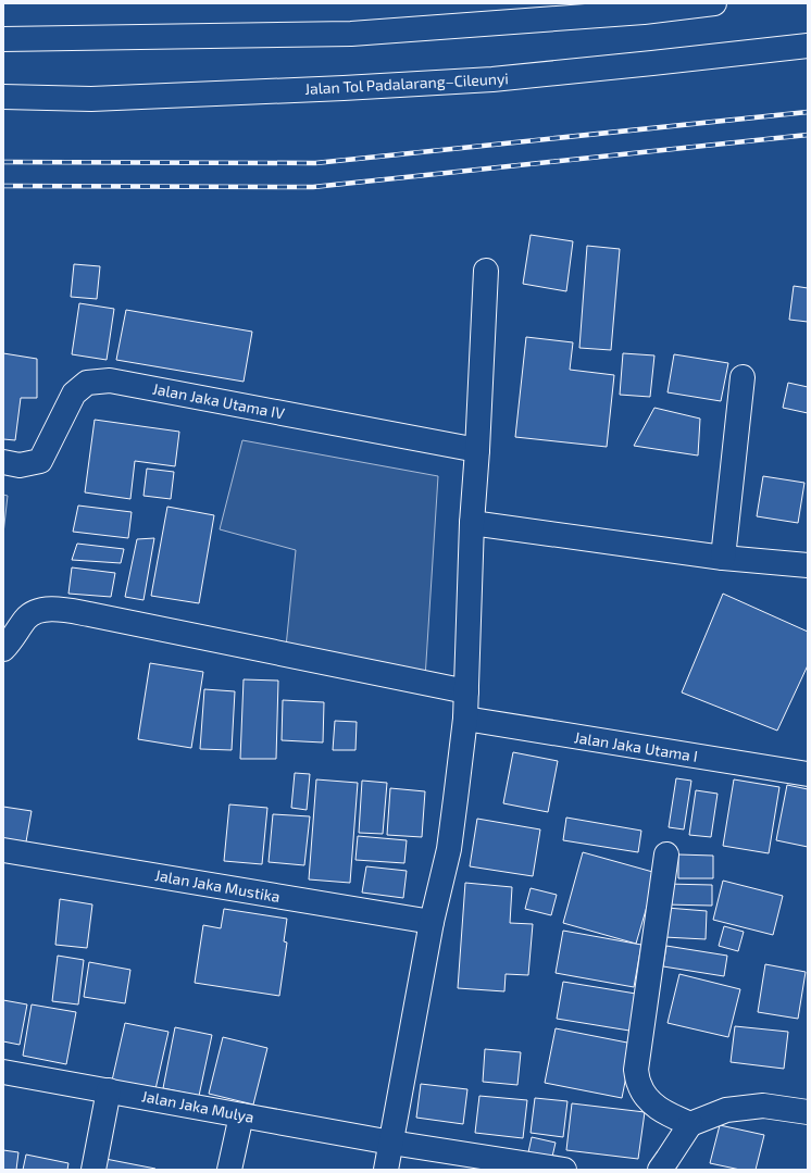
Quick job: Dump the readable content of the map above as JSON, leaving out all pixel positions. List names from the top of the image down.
{
  "streets": {
    "main road": [
      "Jalan Tol Padalarang–Cileunyi",
      "Jalan Jaka Utama IV",
      "Jalan Jaka Utama I",
      "Jalan Jaka Mustika",
      "Jalan Jaka Mulya"
    ]
  }
}
